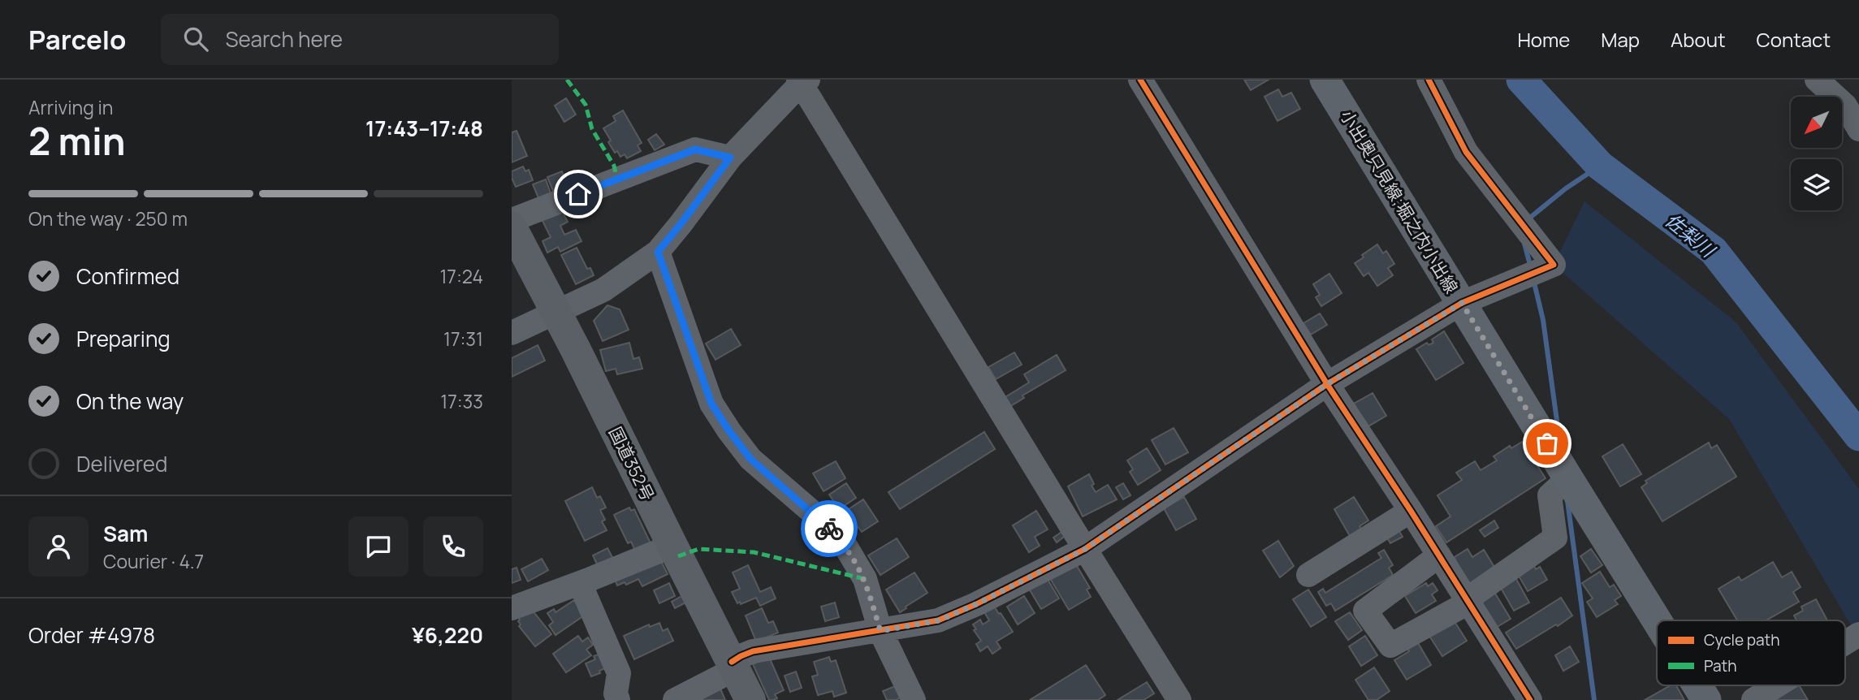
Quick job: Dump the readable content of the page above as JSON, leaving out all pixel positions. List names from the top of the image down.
{
  "streets": {
    "highway": ["国道352号"],
    "main road": ["小出奥只見線;堀之内小出線"]
  },
  "water": ["佐梨川"],
  "legend": ["Cycle path", "Path"],
  "north": "bottom left",
  "page": {
    "header": "Parcelo",
    "search": "Search here",
    "nav": [
      "Home",
      "Map",
      "About",
      "Contact"
    ],
    "heading": ["2 min", "Arriving in", "17:43–17:48"],
    "panel": [
      "Sam",
      "Courier · 4.7",
      "Order #4978",
      "¥6,220"
    ],
    "bar": "On the way · 250 m",
    "list": [
      ["Confirmed", "17:24"],
      ["Preparing", "17:31"],
      ["On the way", "17:33"],
      "Delivered"
    ]
  }
}
